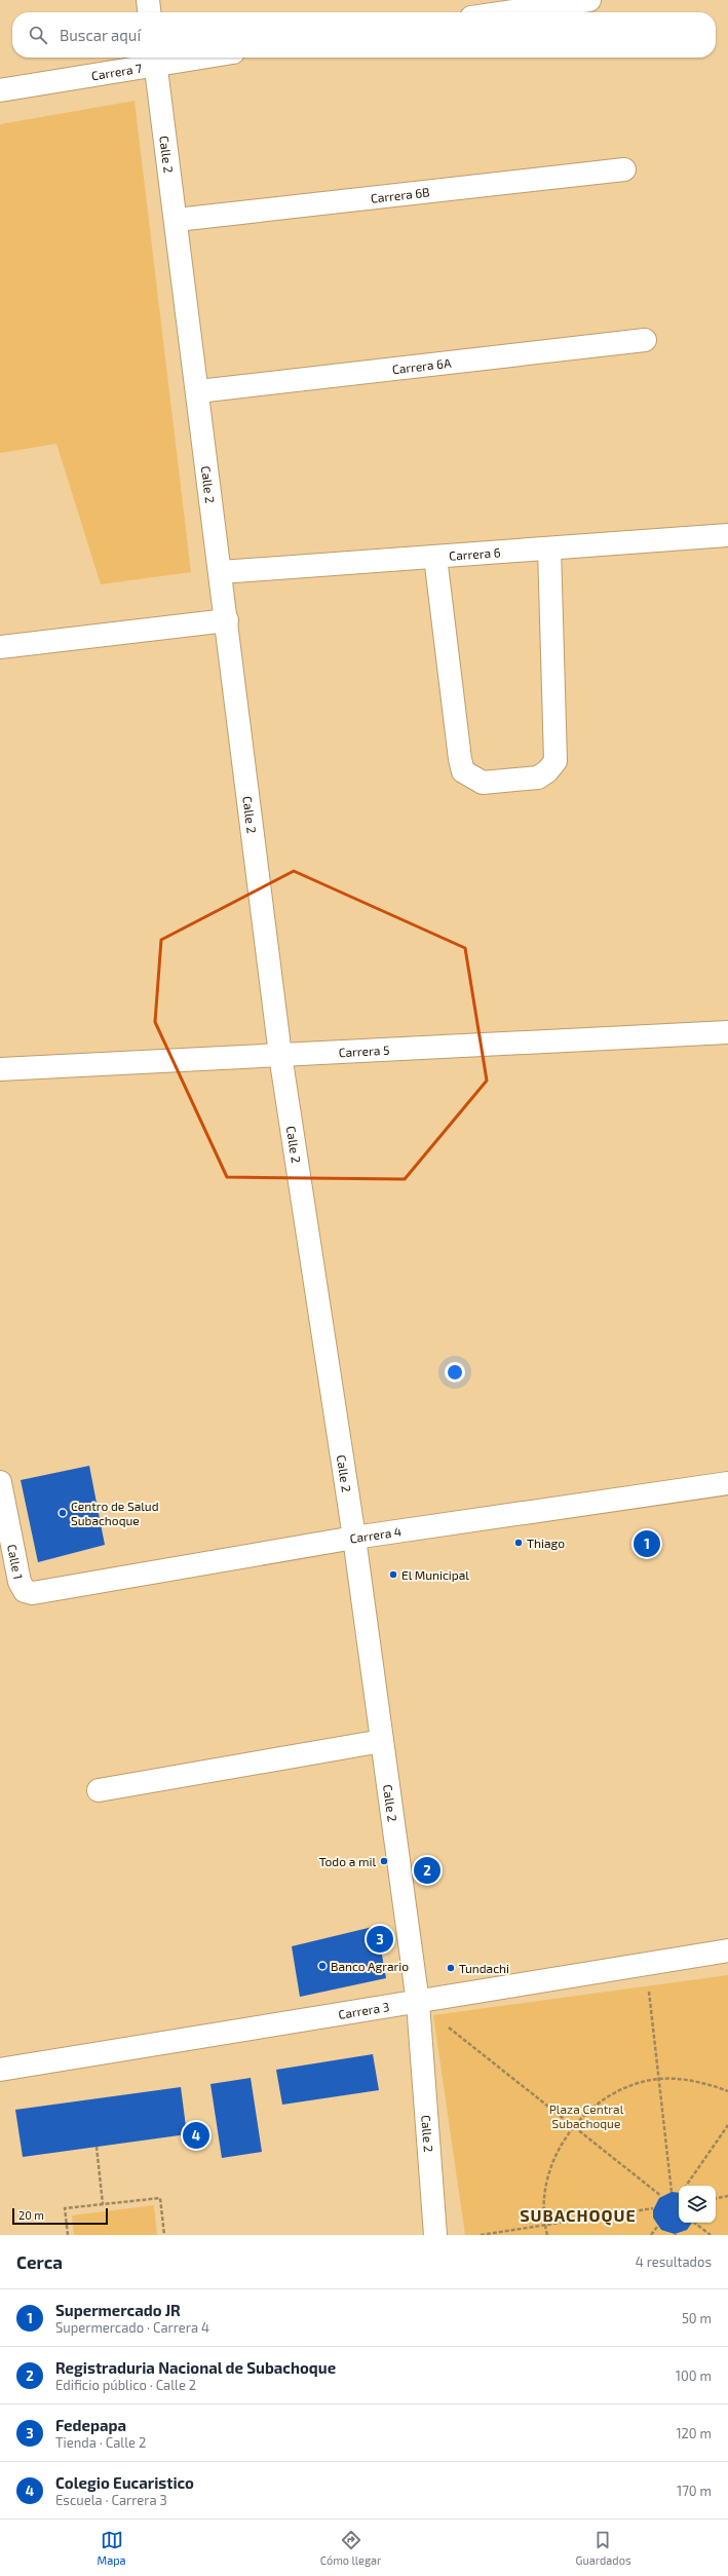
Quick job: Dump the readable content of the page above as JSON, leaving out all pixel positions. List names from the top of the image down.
{
  "streets": {
    "street": [
      "Carrera 7",
      "Calle 2",
      "Carrera 6B",
      "Carrera 6A",
      "Carrera 6",
      "Carrera 5",
      "Carrera 4",
      "Calle 1",
      "Carrera 3"
    ]
  },
  "crossings": [
    ["Carrera 7", "Calle 2"],
    ["Calle 2", "Carrera 6B"],
    ["Calle 2", "Carrera 6A"],
    ["Calle 2", "Carrera 6"],
    ["Calle 2", "Carrera 5"],
    ["Calle 2", "Carrera 4"],
    ["Calle 2", "Carrera 3"],
    ["Carrera 4", "Calle 1"]
  ],
  "districts": ["SUBACHOQUE"],
  "parks": ["Plaza Central Subachoque"],
  "places": [
    "Centro de Salud Subachoque",
    "Thiago",
    "El Municipal",
    "Todo a mil",
    "Banco Agrario",
    "Tundachi"
  ],
  "scale_bar": "20 m",
  "page": {
    "search": "Buscar aquí",
    "pins": [
      "1",
      "2",
      "3",
      "4"
    ],
    "scale": "20 m",
    "heading": ["Cerca", "4 resultados"],
    "list": [
      {
        "mark": "1",
        "name": "Supermercado JR",
        "note": "Supermercado · Carrera 4",
        "value": "50 m"
      },
      {
        "mark": "2",
        "name": "Registraduria Nacional de Subachoque",
        "note": "Edificio público · Calle 2",
        "value": "100 m"
      },
      {
        "mark": "3",
        "name": "Fedepapa",
        "note": "Tienda · Calle 2",
        "value": "120 m"
      },
      {
        "mark": "4",
        "name": "Colegio Eucaristico",
        "note": "Escuela · Carrera 3",
        "value": "170 m"
      }
    ],
    "nav": ["Mapa", "Cómo llegar", "Guardados"]
  }
}
